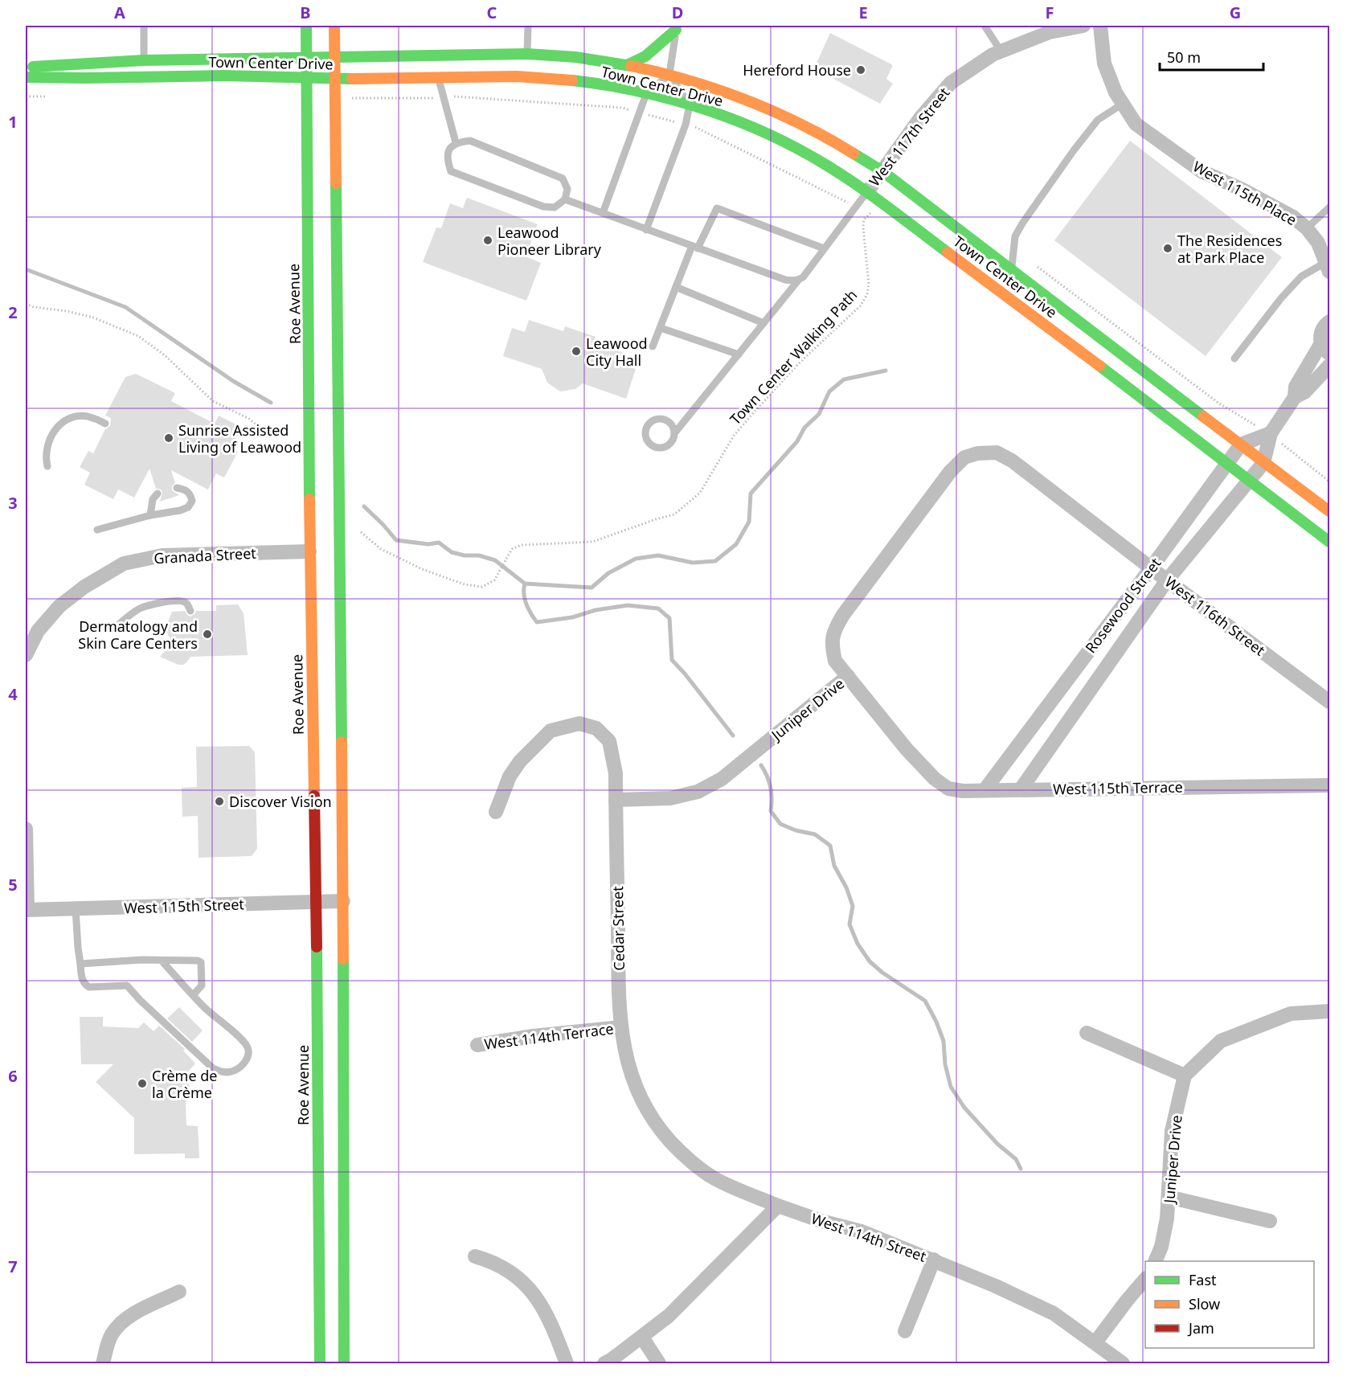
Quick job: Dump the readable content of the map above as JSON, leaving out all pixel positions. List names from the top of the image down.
{
  "streets": {
    "street": [
      "Town Center Drive",
      "West 117th Street",
      "West 115th Place",
      "Roe Avenue",
      "Granada Street",
      "Rosewood Street",
      "West 116th Street",
      "Juniper Drive",
      "West 115th Terrace",
      "West 115th Street",
      "Cedar Street",
      "West 114th Terrace",
      "West 114th Street"
    ],
    "path": ["Town Center Walking Path"]
  },
  "crossings": [
    ["Town Center Drive", "West 117th Street"],
    ["Town Center Drive", "Roe Avenue"],
    ["Town Center Drive", "Town Center Walking Path"],
    ["Town Center Drive", "Rosewood Street"],
    ["West 117th Street", "Town Center Walking Path"],
    ["Roe Avenue", "Granada Street"],
    ["Roe Avenue", "West 115th Street"],
    ["Rosewood Street", "West 116th Street"],
    ["Rosewood Street", "West 115th Terrace"],
    ["West 116th Street", "Juniper Drive"],
    ["Juniper Drive", "West 115th Terrace"],
    ["Juniper Drive", "Cedar Street"],
    ["Cedar Street", "West 114th Terrace"],
    ["Cedar Street", "West 114th Street"]
  ],
  "places": [
    "Hereford House",
    "Leawood Pioneer Library",
    "The Residences at Park Place",
    "Leawood City Hall",
    "Sunrise Assisted Living of Leawood",
    "Dermatology and Skin Care Centers",
    "Discover Vision",
    "Crème de la Crème"
  ],
  "legend": ["Fast", "Slow", "Jam"],
  "scale_bar": "50 m",
  "grid": {
    "columns": [
      "A",
      "B",
      "C",
      "D",
      "E",
      "F",
      "G"
    ],
    "rows": [
      "1",
      "2",
      "3",
      "4",
      "5",
      "6",
      "7"
    ]
  }
}
